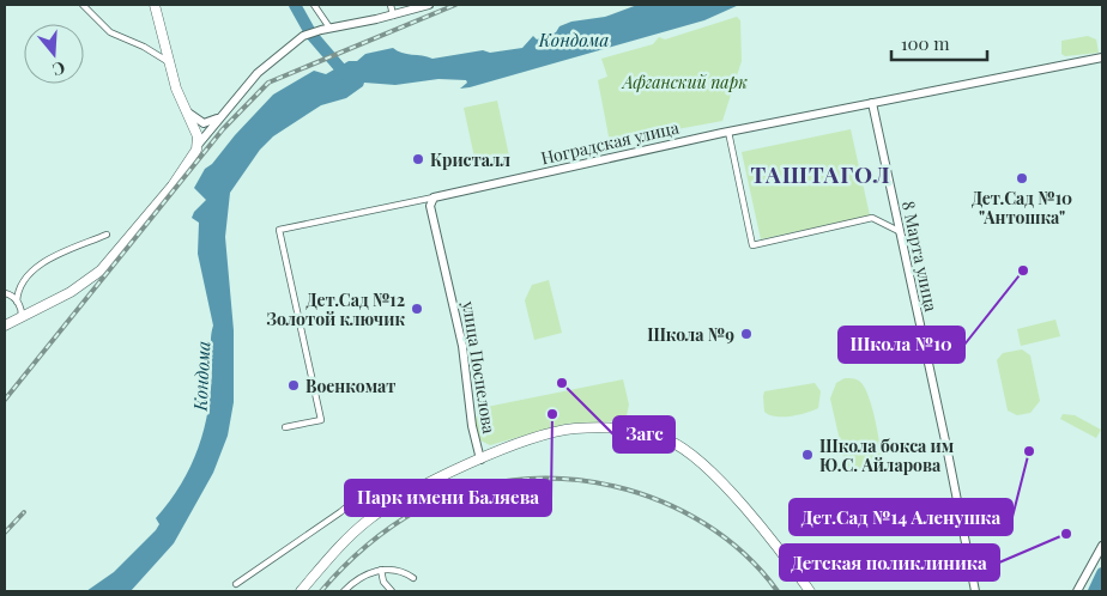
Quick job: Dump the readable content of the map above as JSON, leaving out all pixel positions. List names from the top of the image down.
{
  "streets": {
    "main road": ["улица Поспелова"],
    "street": ["Ноградская улица", "8 Марта улица"]
  },
  "crossings": [
    ["Ноградская улица", "8 Марта улица"],
    ["Ноградская улица", "улица Поспелова"]
  ],
  "districts": ["ТАШТАГОЛ"],
  "water": ["Кондома"],
  "parks": ["Афганский парк"],
  "places": [
    "Кристалл",
    "Дет.Сад №10 \"Антошка\"",
    "Школа №10",
    "Дет.Сад №12 Золотой ключик",
    "Школа №9",
    "Загс",
    "Военкомат",
    "Парк имени Баляева",
    "Дет.Сад №14 Аленушка",
    "Школа бокса им Ю.С. Айларова",
    "Детская поликлиника"
  ],
  "scale_bar": "100 m",
  "north": "bottom"
}
